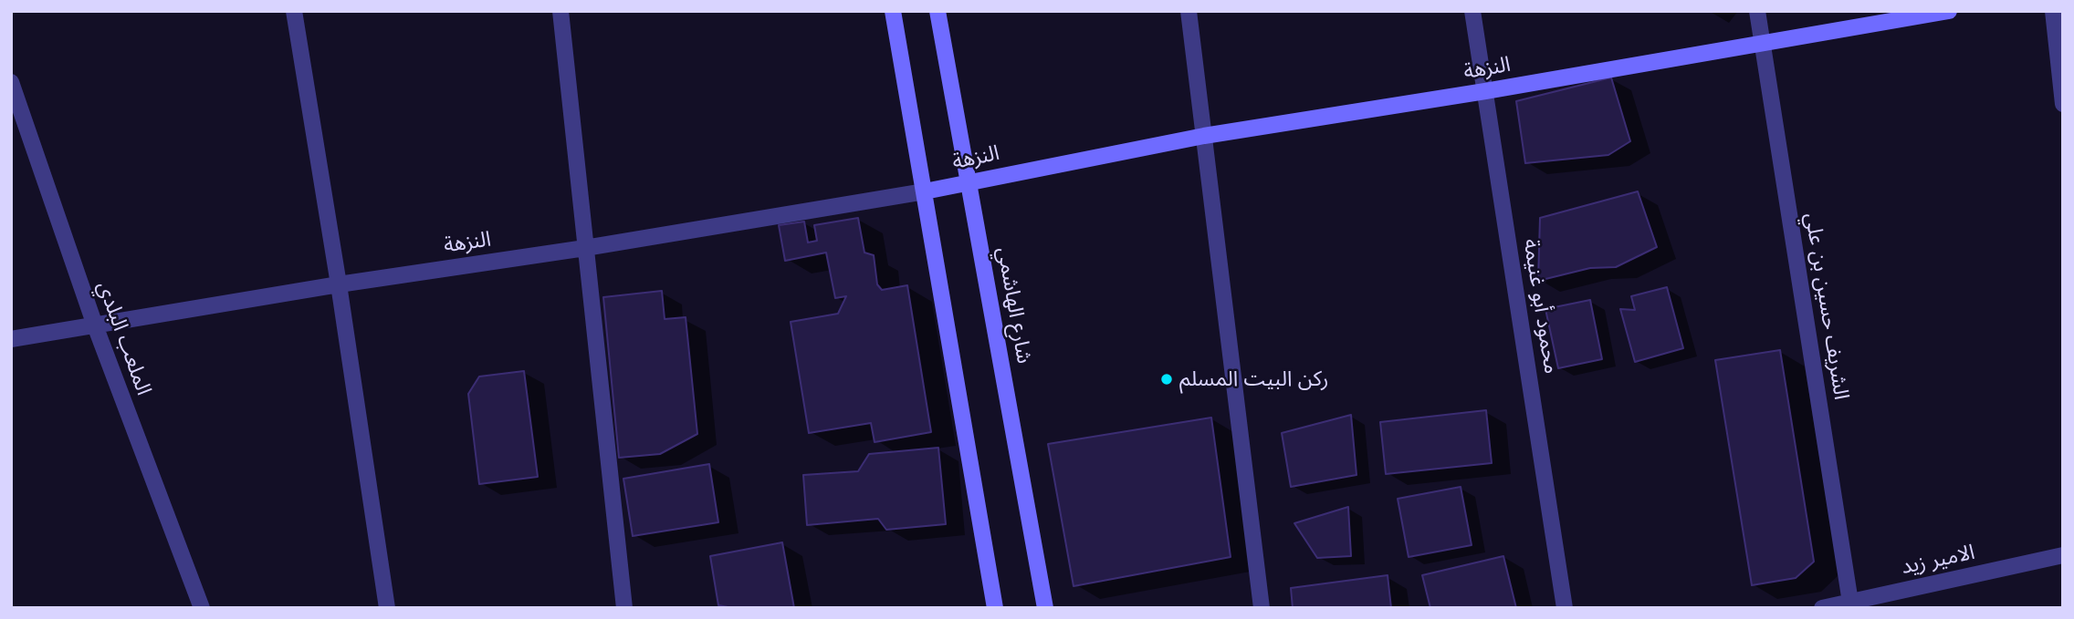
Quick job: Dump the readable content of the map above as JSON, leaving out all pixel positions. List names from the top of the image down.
{
  "streets": {
    "main road": ["النزهة", "شارع الهاشمي"],
    "street": [
      "محمود أبو غنيمة",
      "الشريف حسين بن علي",
      "الملعب البلدي",
      "الامير زيد"
    ]
  },
  "crossings": [
    ["النزهة", "شارع الهاشمي"],
    ["النزهة", "محمود أبو غنيمة"],
    ["النزهة", "الشريف حسين بن علي"],
    ["النزهة", "الملعب البلدي"],
    ["الشريف حسين بن علي", "الامير زيد"]
  ],
  "places": ["ركن البيت المسلم"]
}
